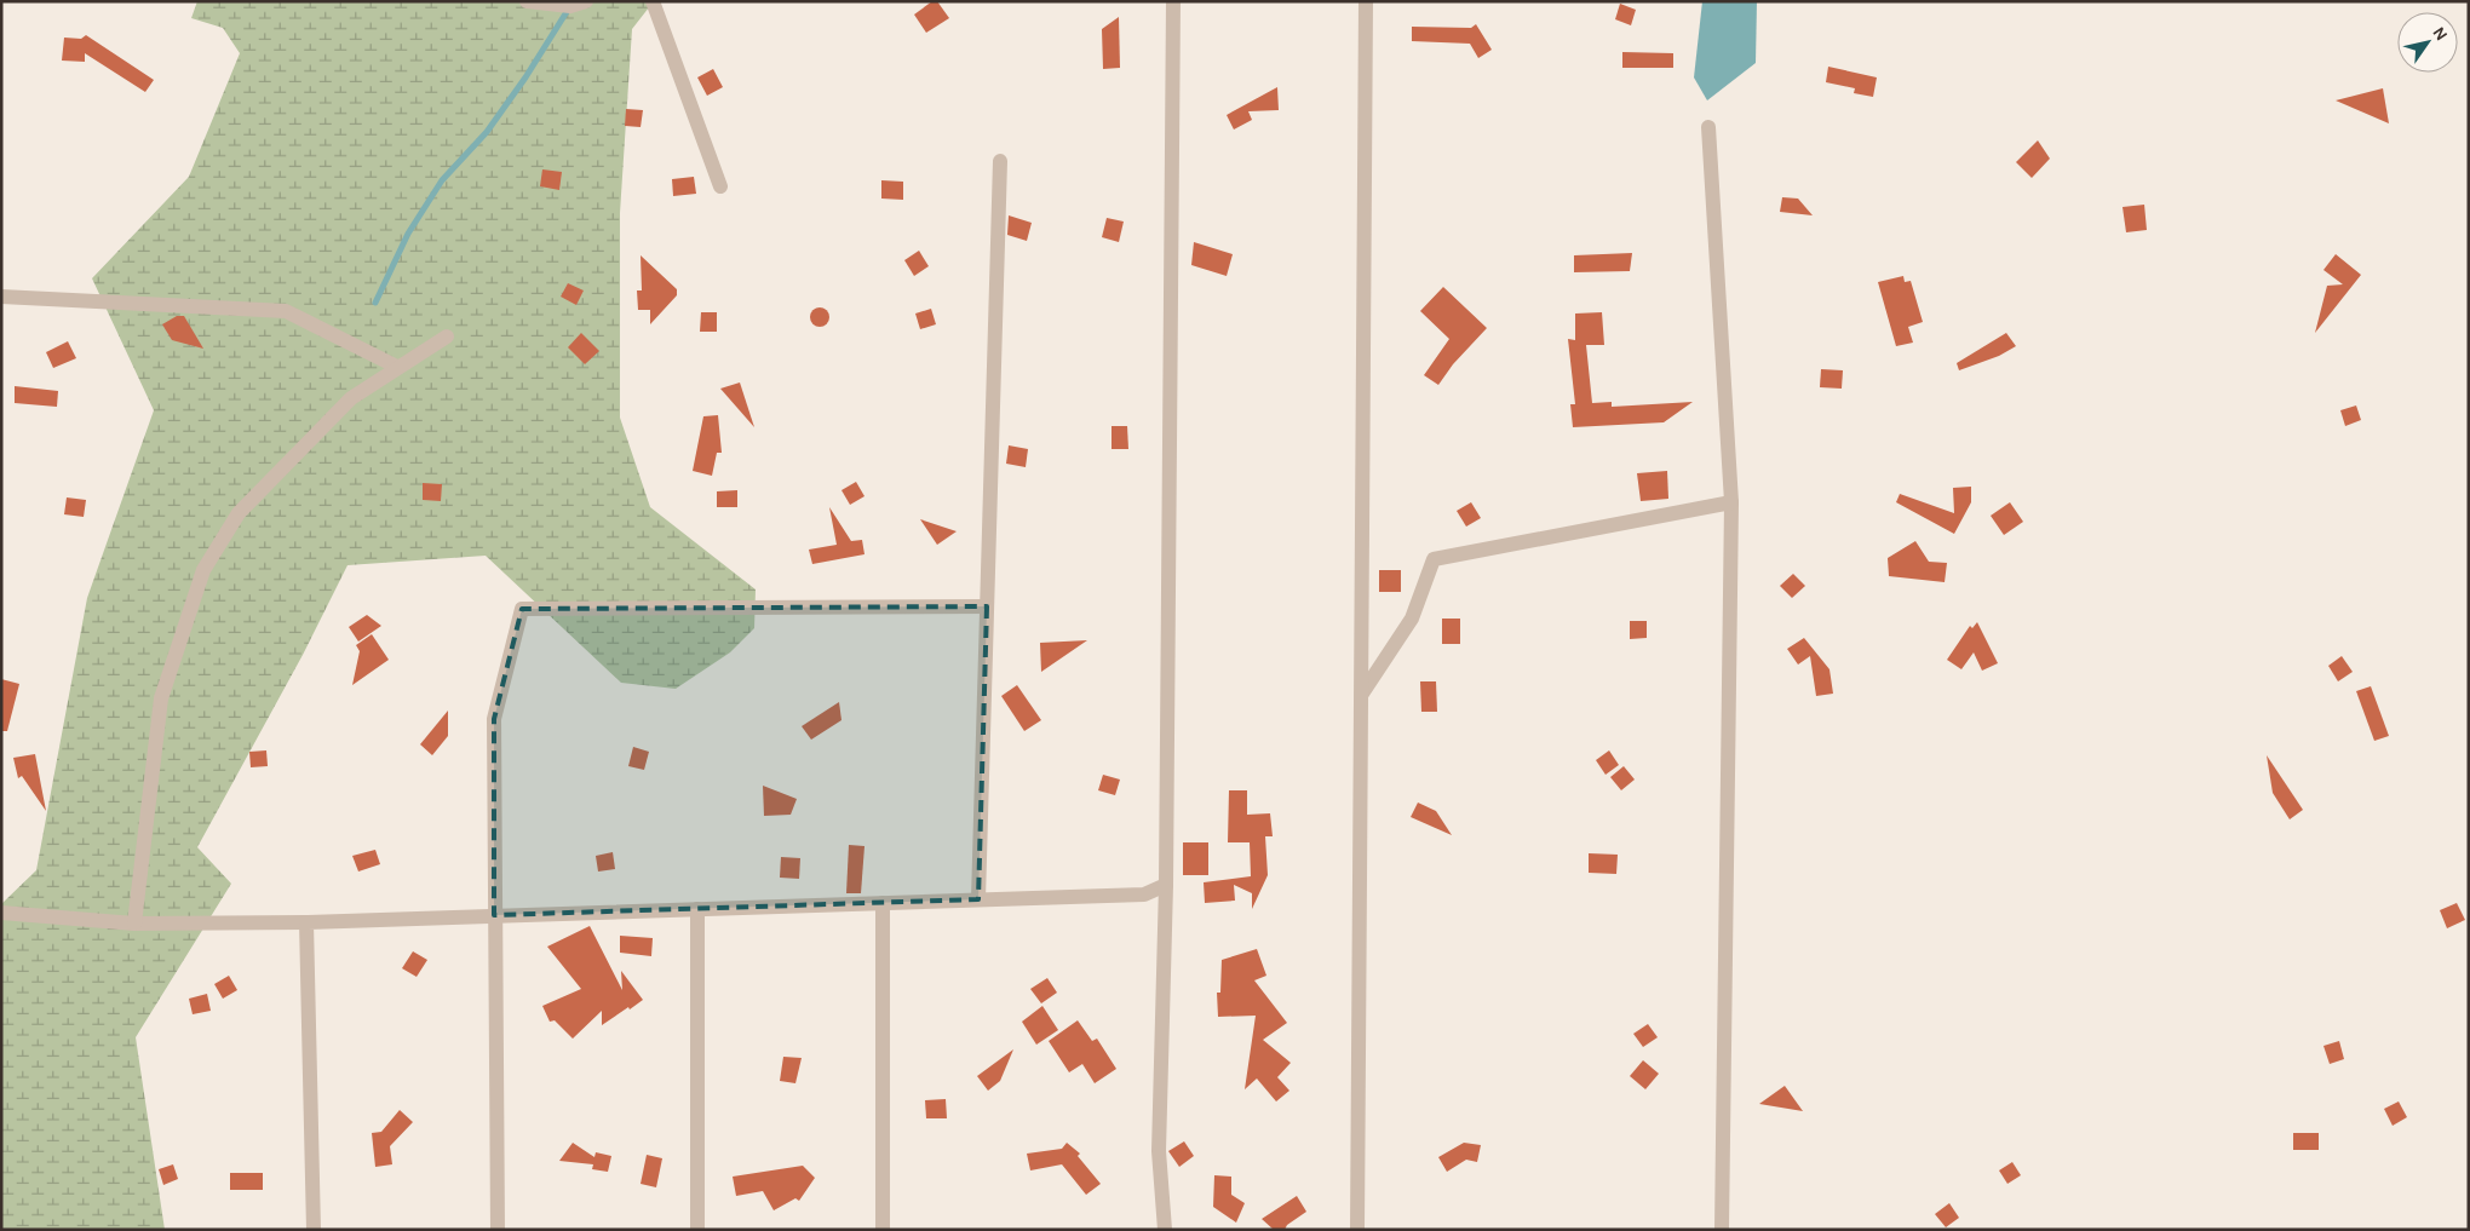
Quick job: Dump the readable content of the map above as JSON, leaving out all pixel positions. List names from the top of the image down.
{
  "north": "top right"
}
